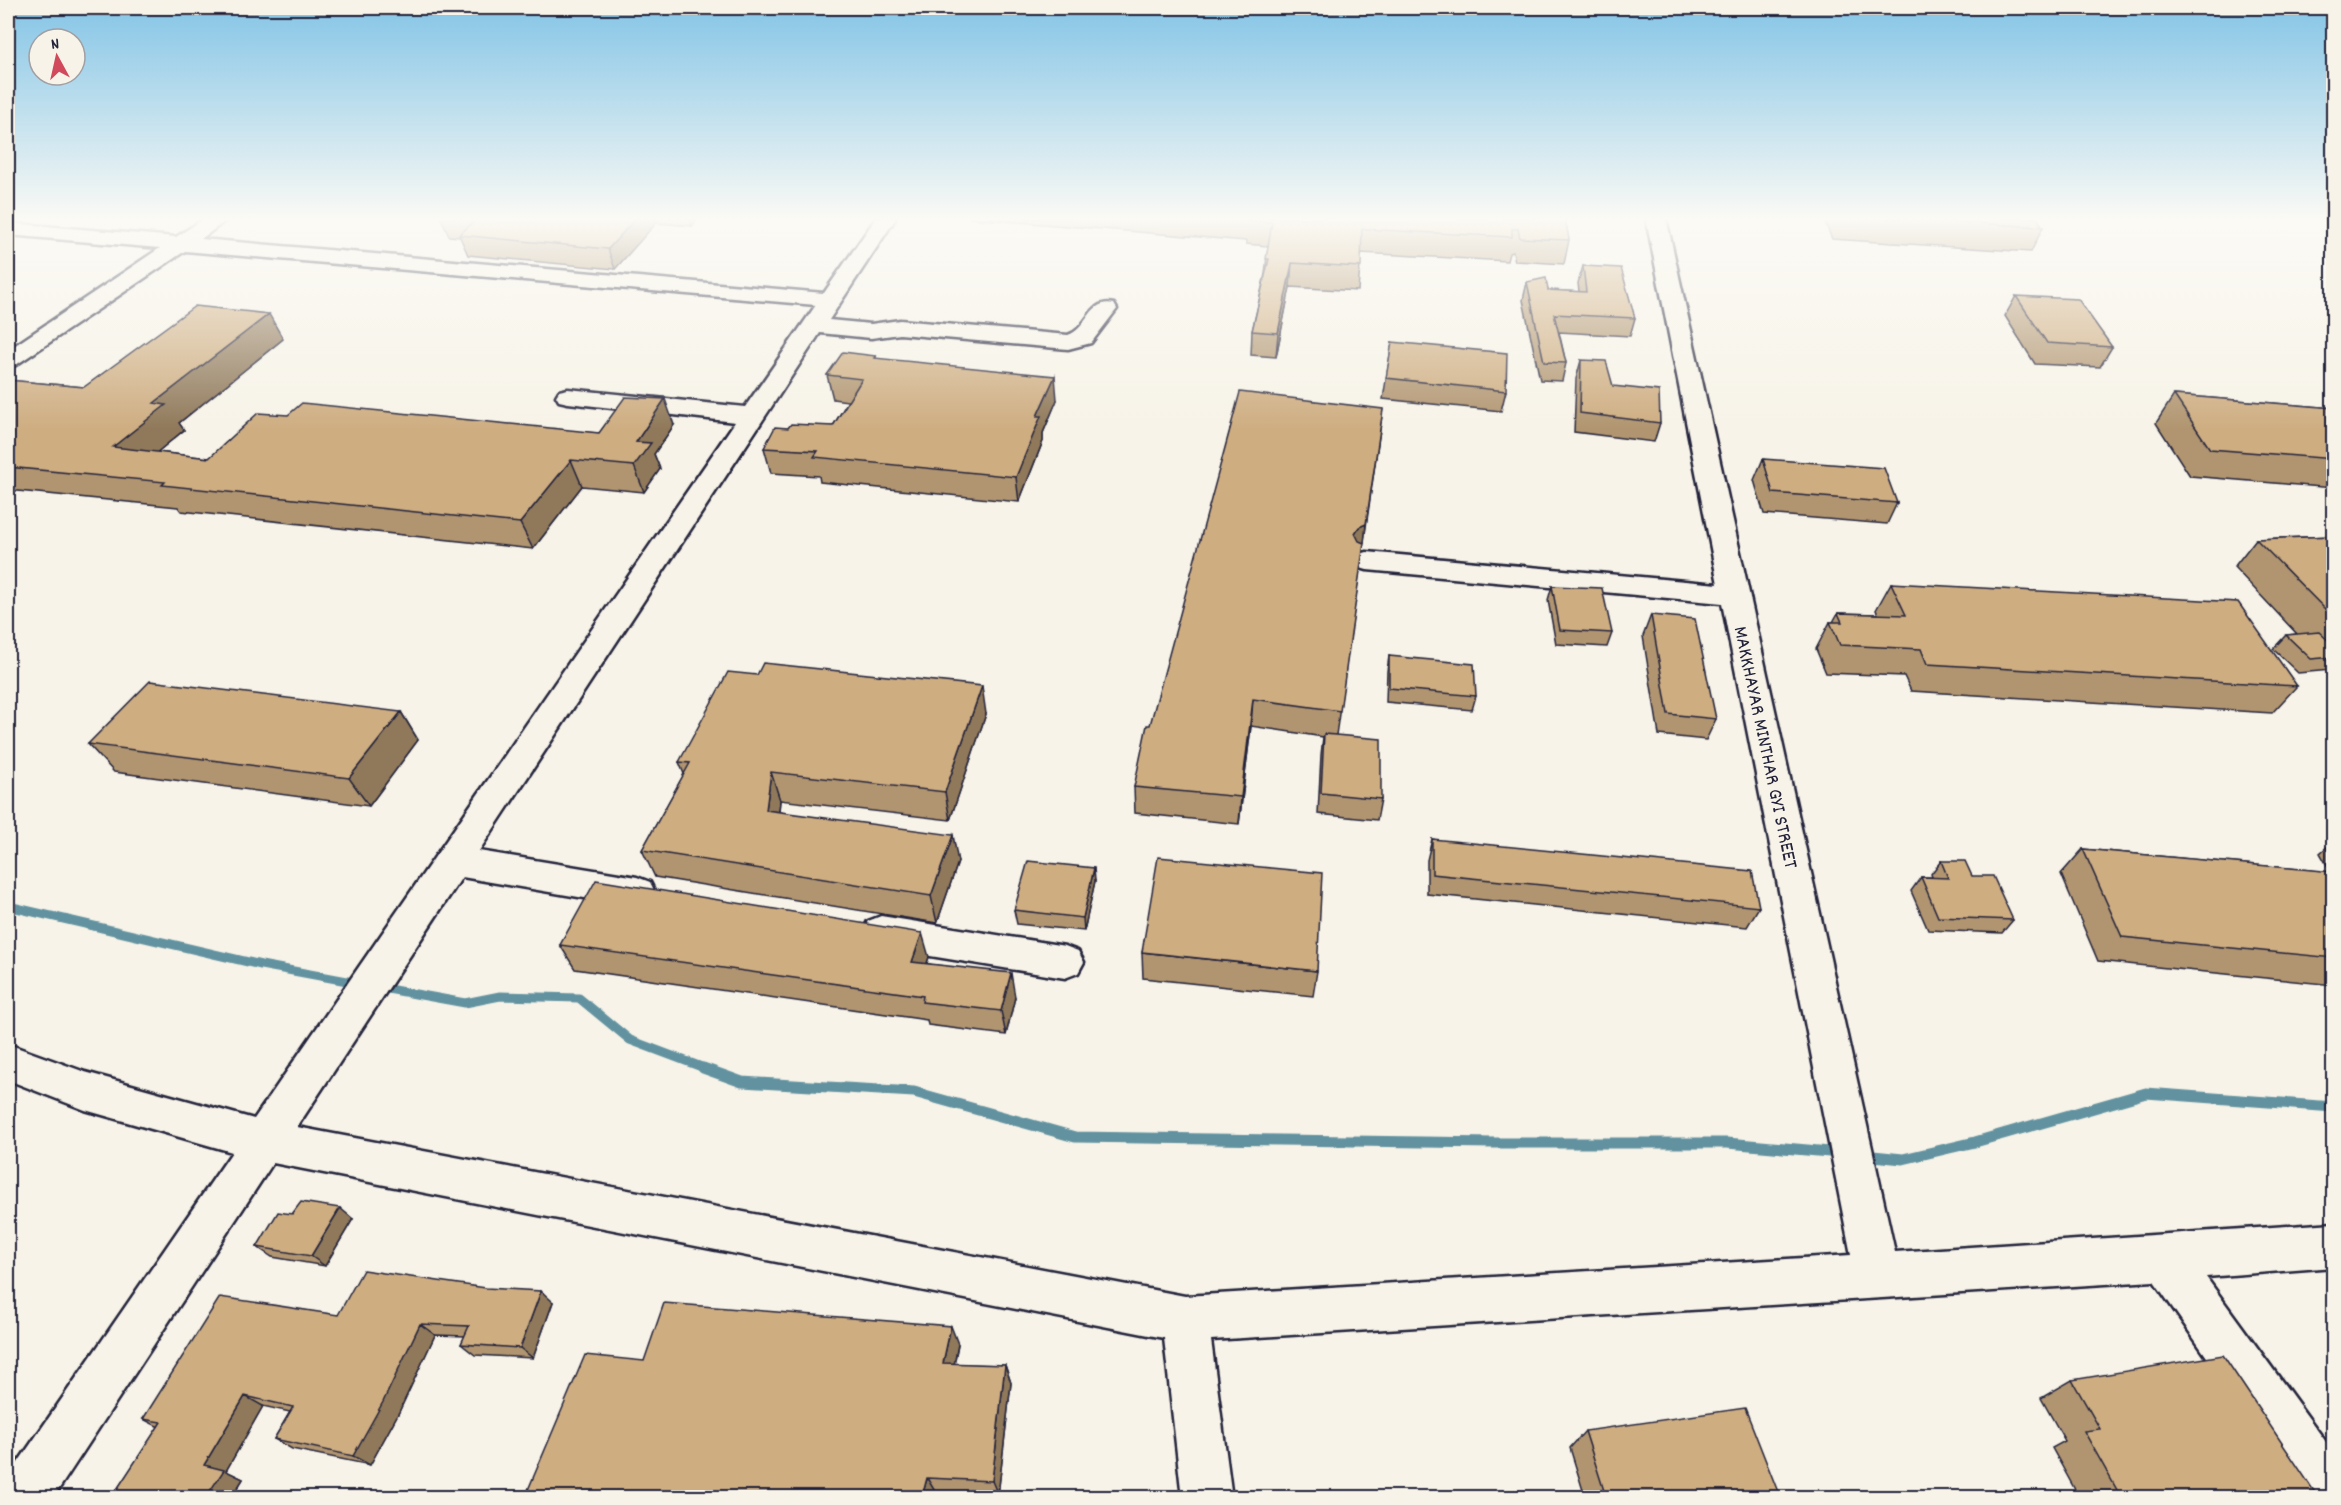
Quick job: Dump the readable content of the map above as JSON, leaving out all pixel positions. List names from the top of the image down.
{
  "streets": {
    "street": ["MAKKHAYAR MINTHAR GYI STREET"]
  },
  "north": "top"
}
